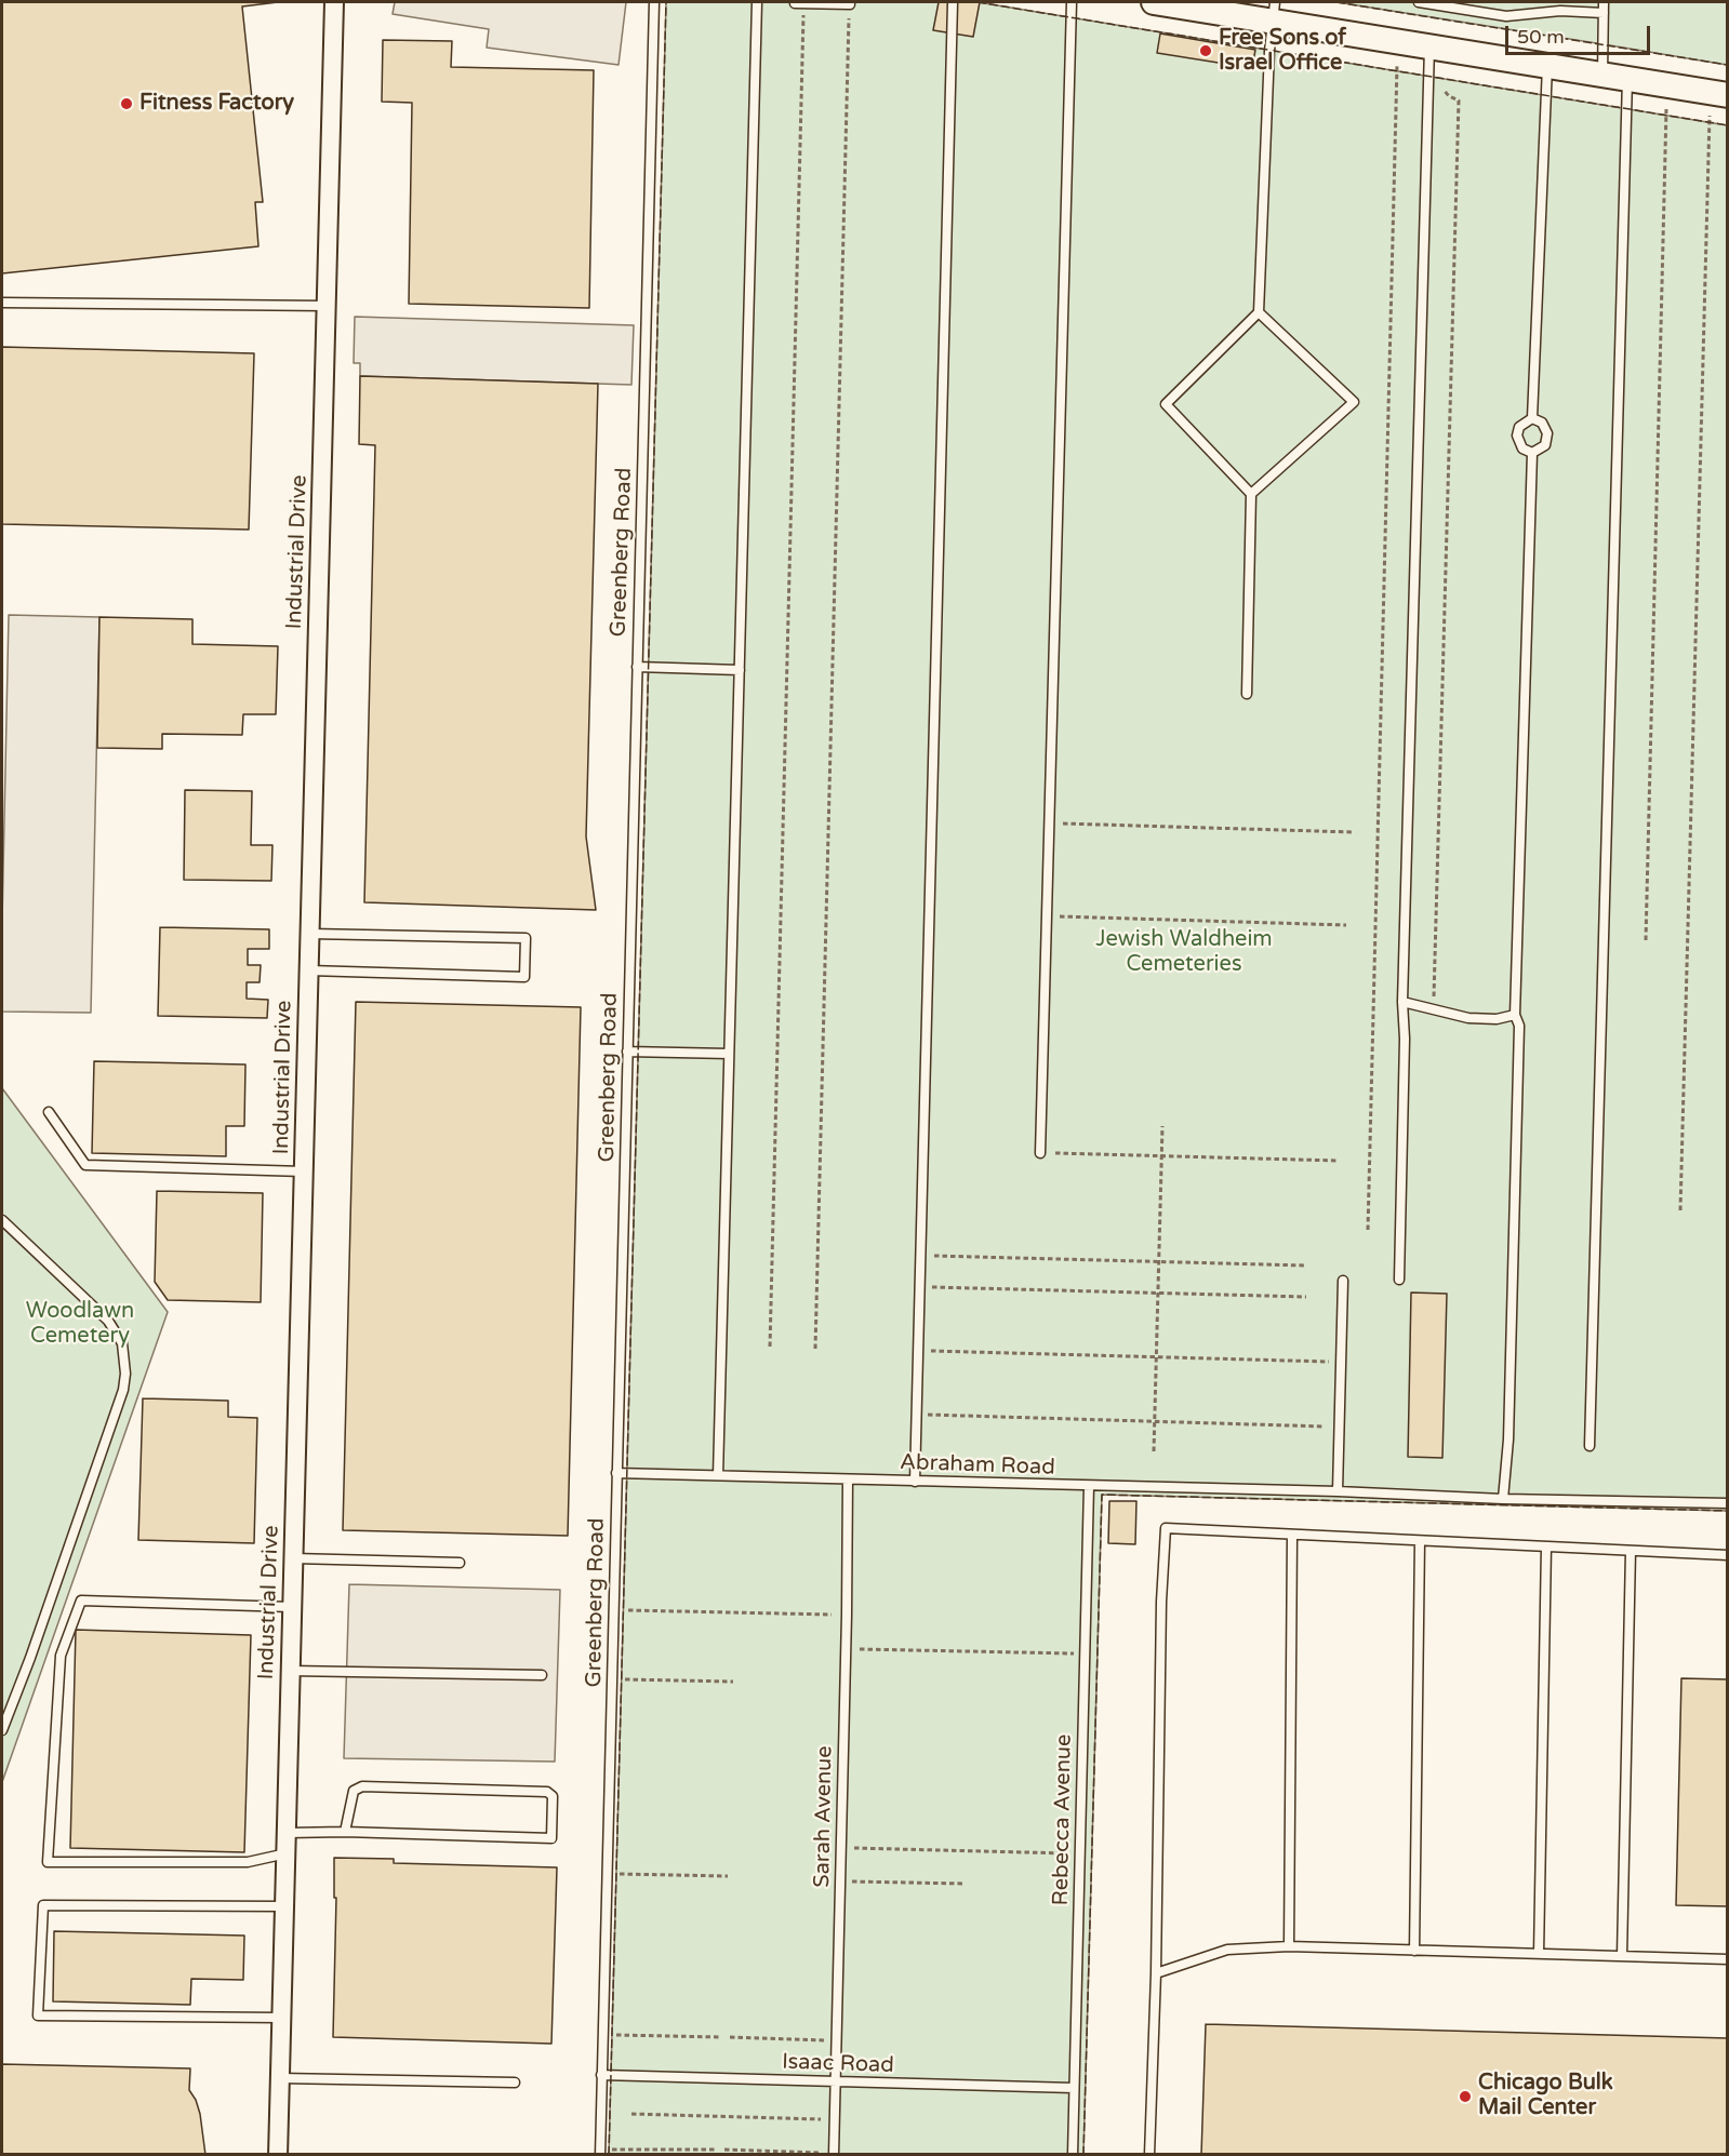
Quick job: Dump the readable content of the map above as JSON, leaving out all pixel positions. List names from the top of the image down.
{
  "streets": {
    "street": ["Industrial Drive"],
    "lane": [
      "Greenberg Road",
      "Abraham Road",
      "Sarah Avenue",
      "Rebecca Avenue",
      "Isaac Road"
    ]
  },
  "crossings": [
    ["Greenberg Road", "Abraham Road"],
    ["Greenberg Road", "Isaac Road"],
    ["Abraham Road", "Sarah Avenue"],
    ["Abraham Road", "Rebecca Avenue"],
    ["Sarah Avenue", "Isaac Road"],
    ["Rebecca Avenue", "Isaac Road"]
  ],
  "parks": ["Jewish Waldheim Cemeteries", "Woodlawn Cemetery"],
  "places": ["Free Sons of Israel Office", "Fitness Factory", "Chicago Bulk Mail Center"],
  "scale_bar": "50 m"
}
